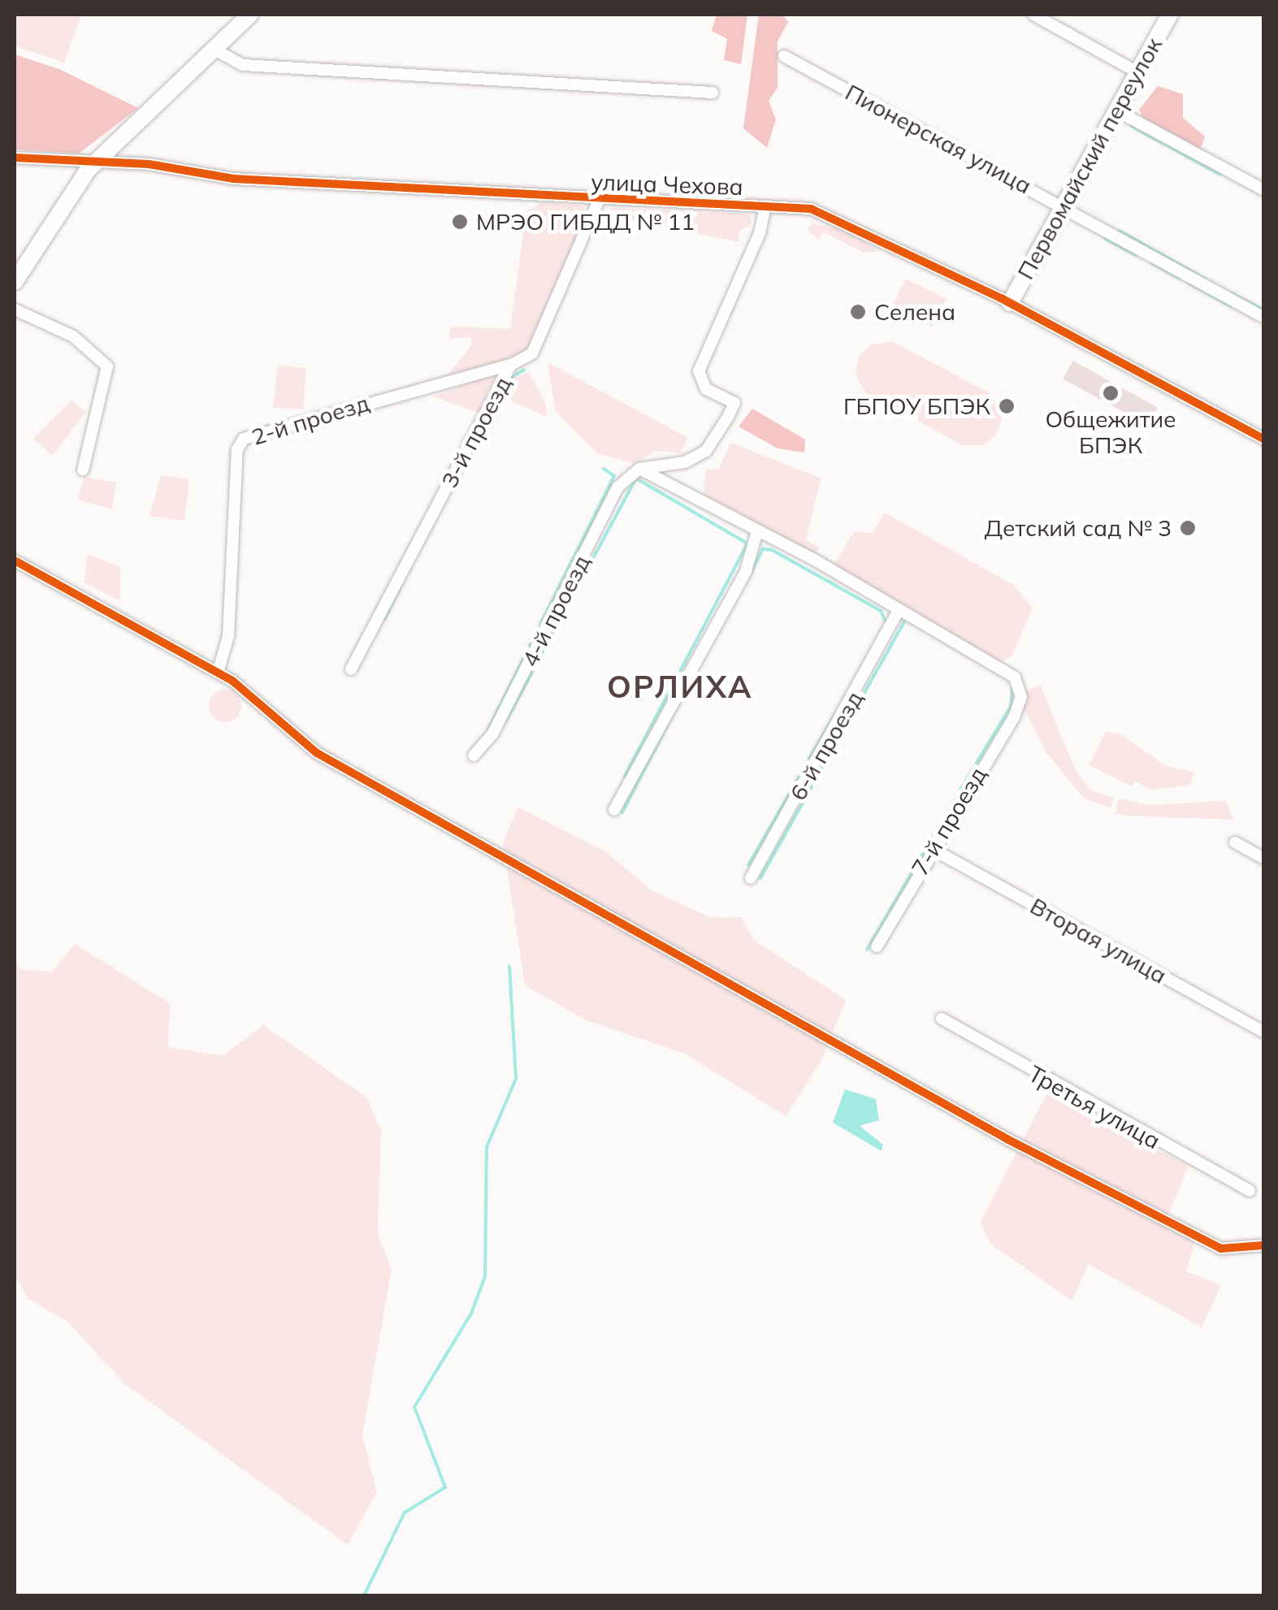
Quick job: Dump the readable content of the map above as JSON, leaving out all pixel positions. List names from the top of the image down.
{
  "streets": {
    "main road": ["Первомайский переулок"],
    "street": [
      "Пионерская улица",
      "улица Чехова",
      "2-й проезд",
      "3-й проезд",
      "4-й проезд",
      "6-й проезд",
      "7-й проезд",
      "Вторая улица",
      "Третья улица"
    ]
  },
  "crossings": [
    ["Пионерская улица", "Первомайский переулок"],
    ["Первомайский переулок", "улица Чехова"],
    ["улица Чехова", "3-й проезд"],
    ["2-й проезд", "3-й проезд"],
    ["6-й проезд", "7-й проезд"],
    ["7-й проезд", "Вторая улица"]
  ],
  "districts": ["ОРЛИХА"],
  "places": [
    "МРЭО ГИБДД № 11",
    "Селена",
    "Общежитие БПЭК",
    "ГБПОУ БПЭК",
    "Детский сад № 3"
  ]
}
